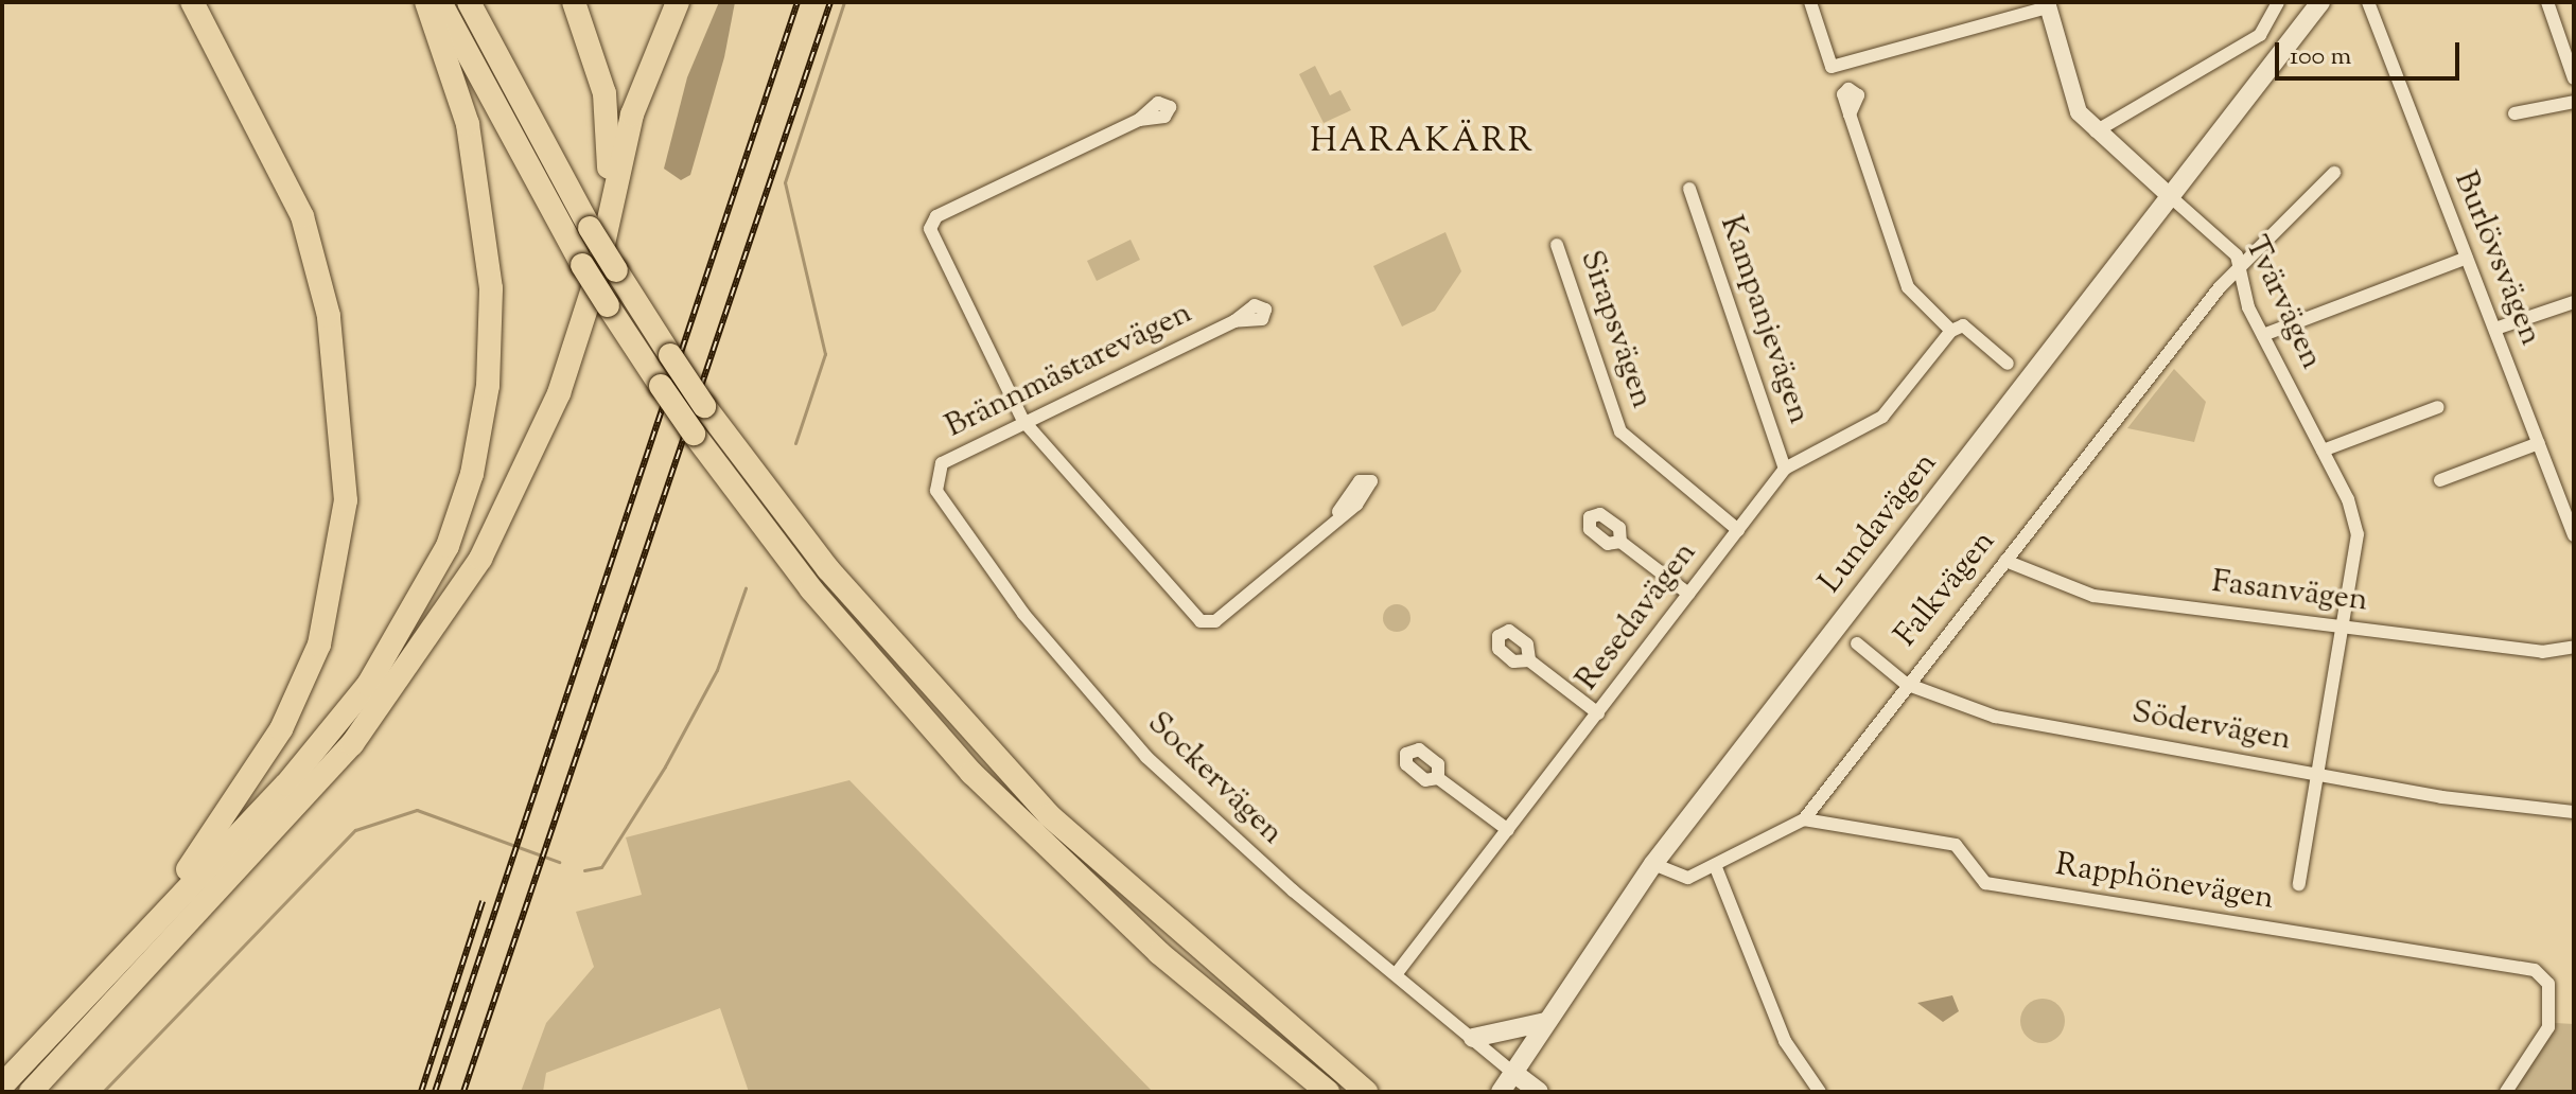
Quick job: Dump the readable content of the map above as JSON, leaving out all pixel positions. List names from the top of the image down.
{
  "streets": {
    "main road": ["Lundavägen"],
    "street": [
      "Burlövsvägen",
      "Tvärvägen",
      "Kampanjevägen",
      "Sirapsvägen",
      "Brännmästarevägen",
      "Falkvägen",
      "Fasanvägen",
      "Resedavägen",
      "Södervägen",
      "Sockervägen",
      "Rapphönevägen"
    ]
  },
  "crossings": [
    ["Tvärvägen", "Lundavägen"],
    ["Tvärvägen", "Falkvägen"],
    ["Tvärvägen", "Fasanvägen"],
    ["Tvärvägen", "Södervägen"],
    ["Kampanjevägen", "Resedavägen"],
    ["Sirapsvägen", "Resedavägen"],
    ["Brännmästarevägen", "Sockervägen"],
    ["Lundavägen", "Falkvägen"],
    ["Lundavägen", "Sockervägen"],
    ["Falkvägen", "Fasanvägen"],
    ["Falkvägen", "Södervägen"],
    ["Falkvägen", "Rapphönevägen"],
    ["Resedavägen", "Sockervägen"]
  ],
  "districts": ["HARAKÄRR"],
  "scale_bar": "100 m"
}
